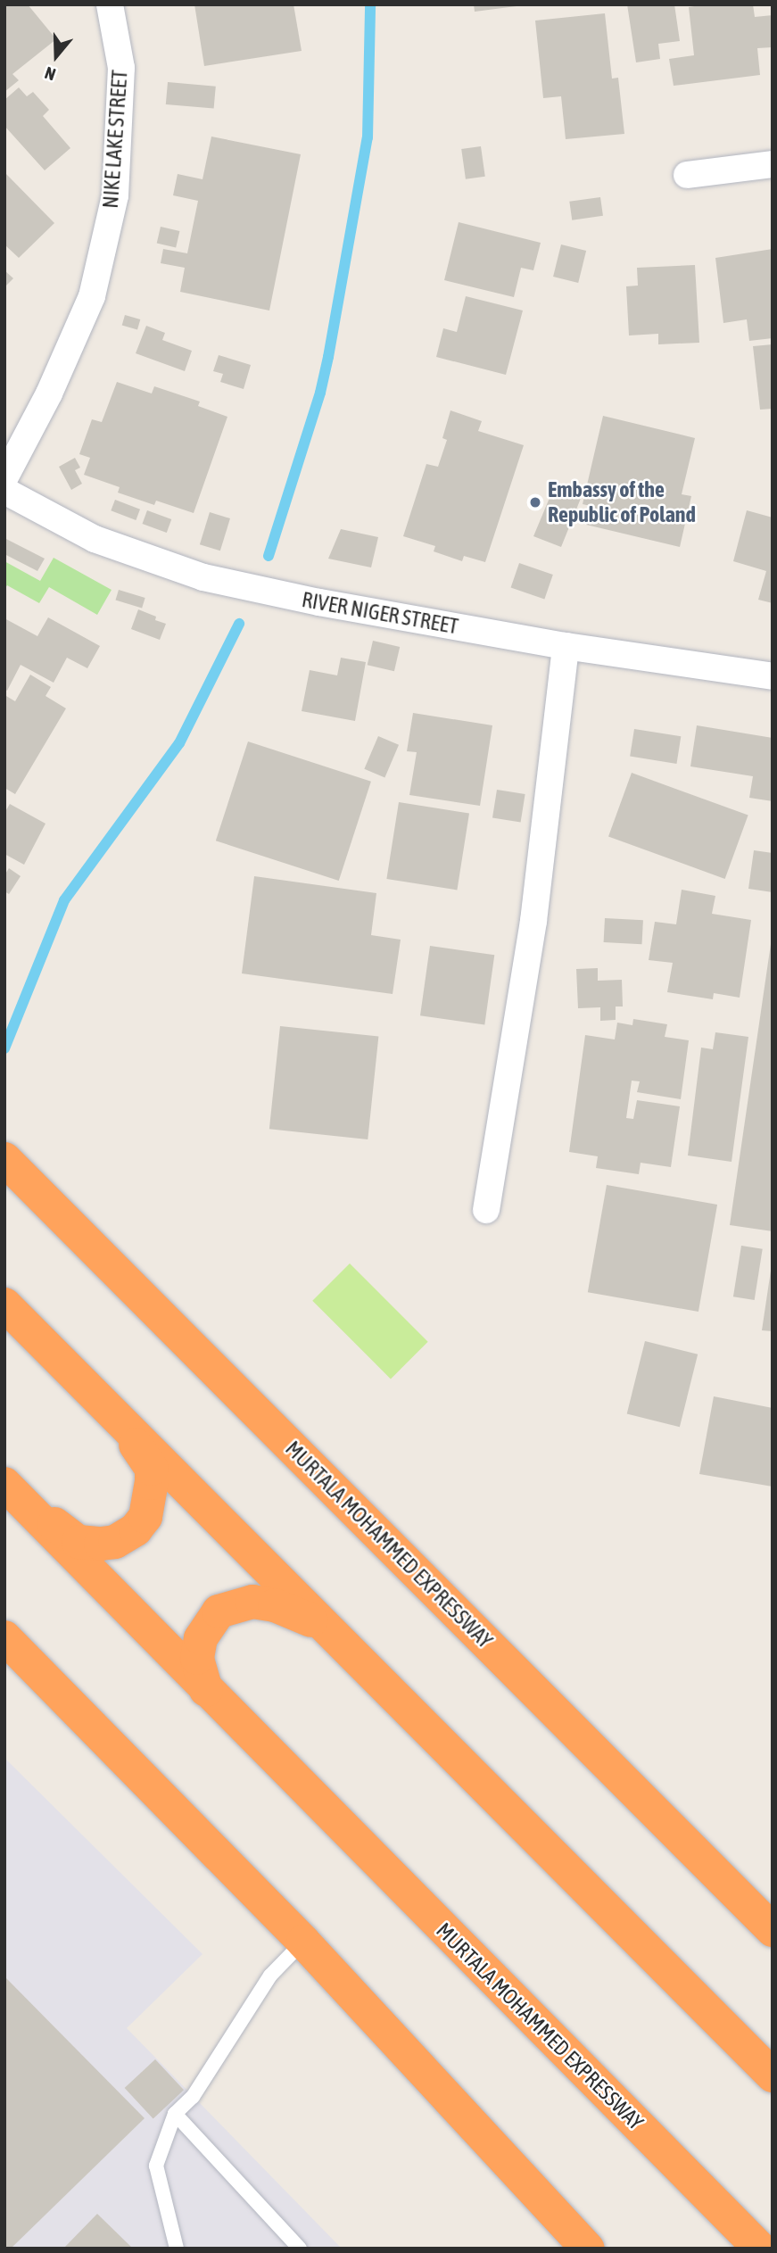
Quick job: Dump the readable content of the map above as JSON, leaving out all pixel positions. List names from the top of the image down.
{
  "streets": {
    "highway": ["MURTALA MOHAMMED EXPRESSWAY"],
    "street": ["NIKE LAKE STREET", "RIVER NIGER STREET"]
  },
  "places": ["Embassy of the Republic of Poland"],
  "north": "bottom"
}
